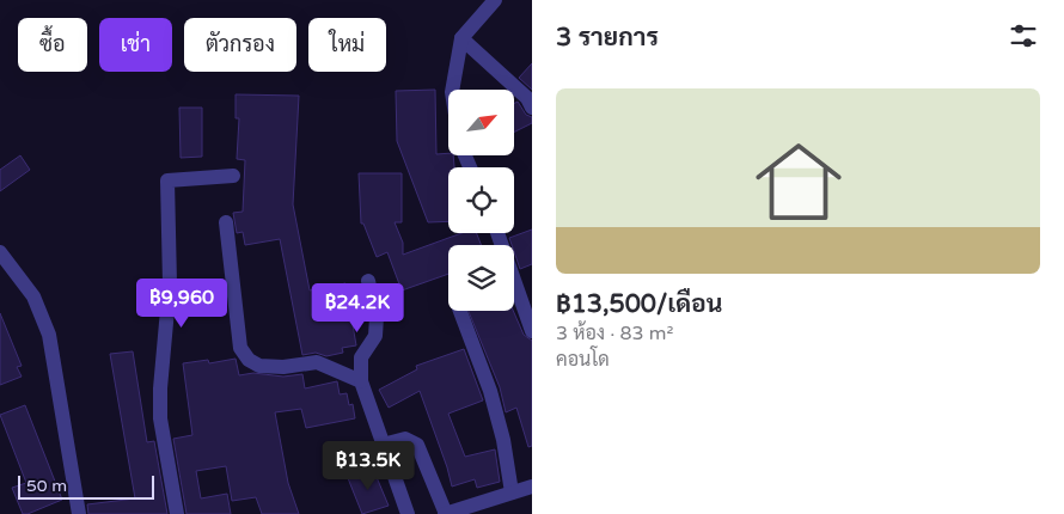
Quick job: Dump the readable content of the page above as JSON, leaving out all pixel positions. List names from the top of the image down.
{
  "scale_bar": "50 m",
  "north": "top right",
  "page": {
    "heading": "3 รายการ",
    "chip": [
      "ซื้อ",
      "เช่า",
      "ตัวกรอง",
      "ใหม่"
    ],
    "list": [
      {
        "name": "฿13,500/เดือน",
        "note": "3 ห้อง · 83 m² · คอนโด"
      }
    ],
    "price": ["฿9,960", "฿24.2K", "฿13.5K"],
    "scale": "50 m"
  }
}
